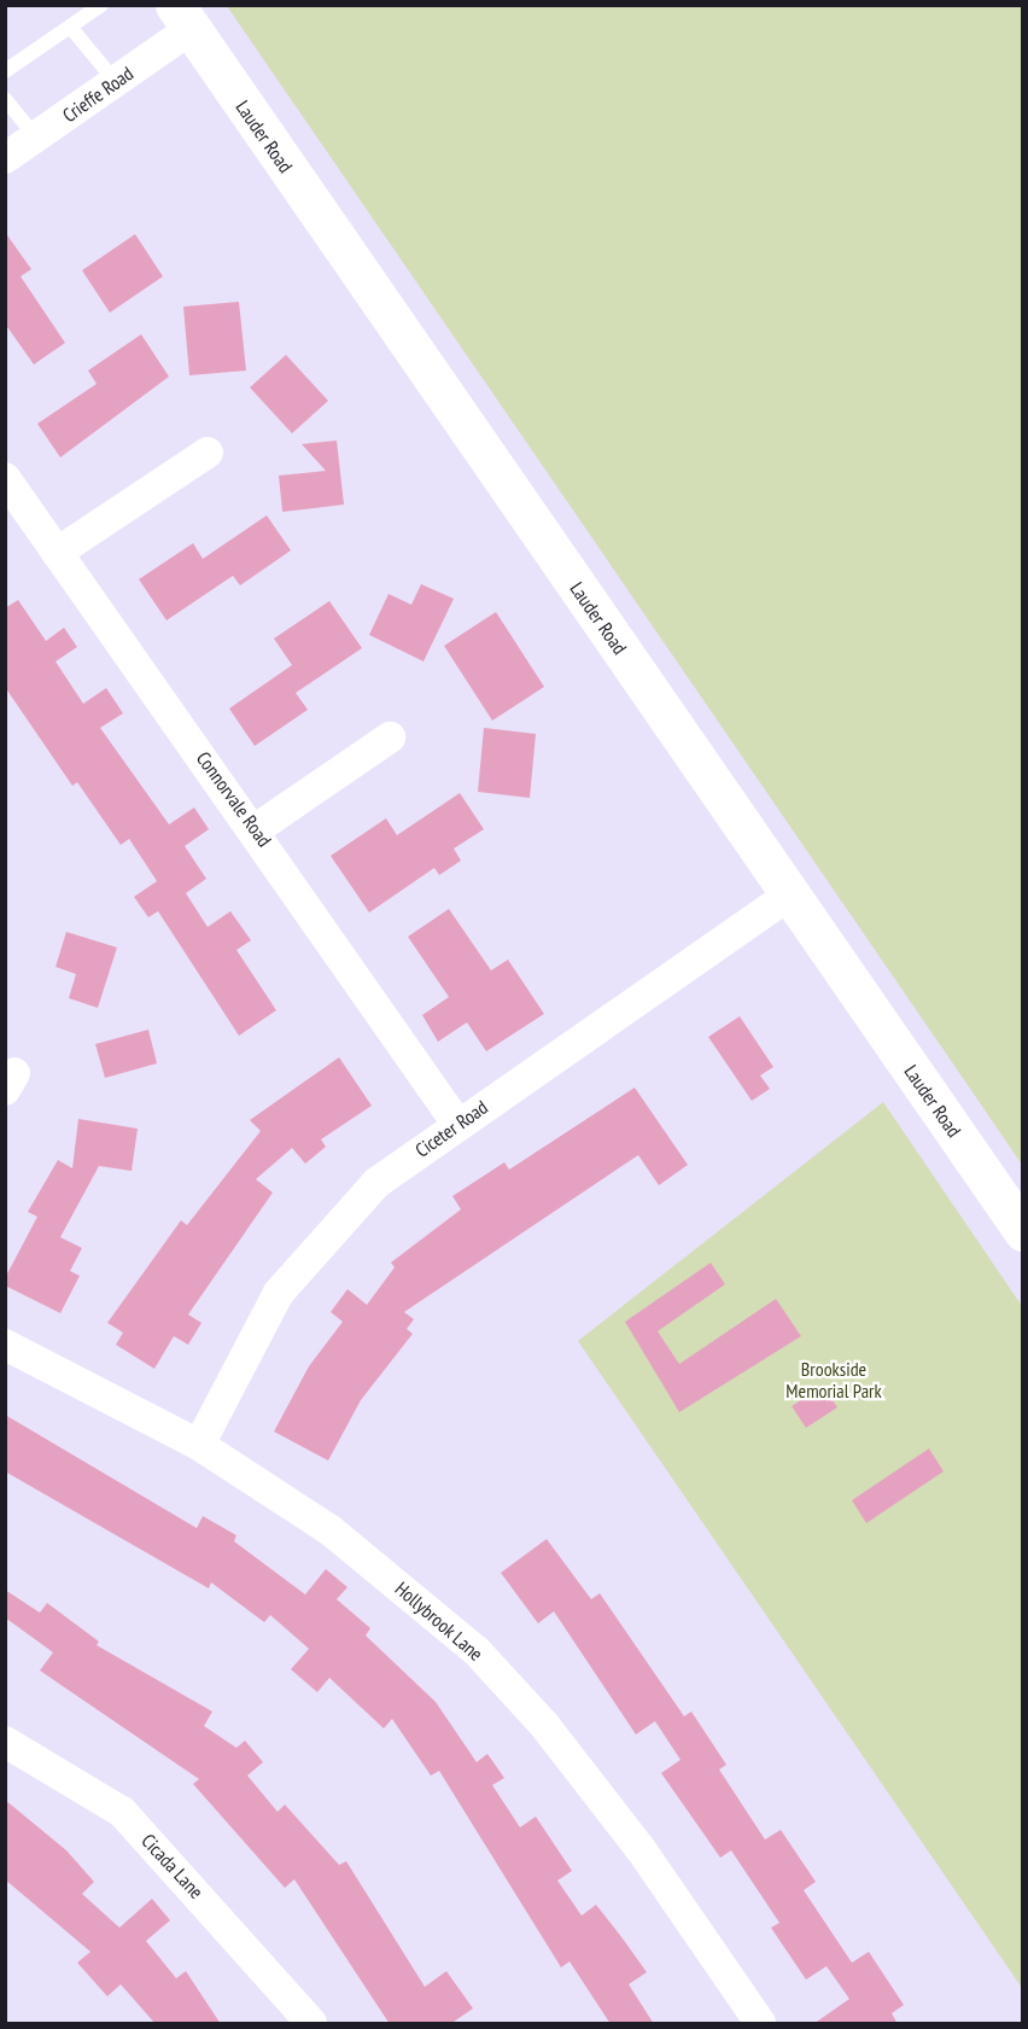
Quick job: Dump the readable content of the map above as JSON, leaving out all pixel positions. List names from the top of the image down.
{
  "streets": {
    "main road": ["Lauder Road"],
    "street": [
      "Crieffe Road",
      "Connorvale Road",
      "Ciceter Road",
      "Hollybrook Lane",
      "Cicada Lane"
    ]
  },
  "crossings": [
    ["Crieffe Road", "Lauder Road"],
    ["Lauder Road", "Ciceter Road"],
    ["Connorvale Road", "Ciceter Road"],
    ["Ciceter Road", "Hollybrook Lane"]
  ],
  "parks": ["Brookside Memorial Park"]
}
